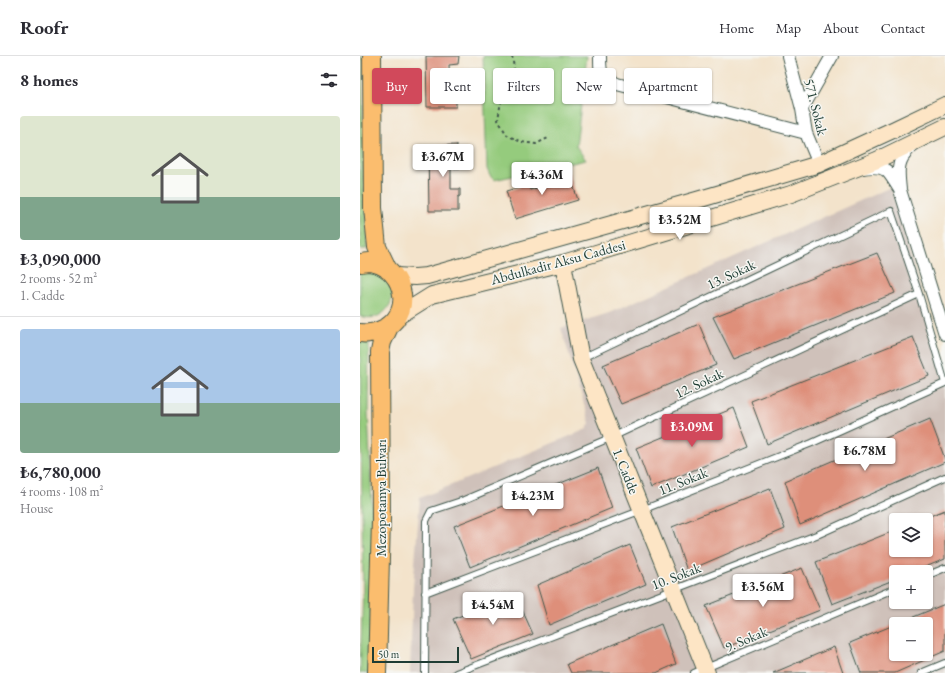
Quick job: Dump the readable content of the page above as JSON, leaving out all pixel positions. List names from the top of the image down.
{
  "streets": {
    "main road": ["Abdulkadir Aksu Caddesi", "1. Cadde", "Mezopotamya Bulvarı"],
    "street": ["571. Sokak"],
    "lane": [
      "13. Sokak",
      "12. Sokak",
      "11. Sokak",
      "10. Sokak",
      "9. Sokak"
    ]
  },
  "crossings": [
    ["571. Sokak", "Abdulkadir Aksu Caddesi"],
    ["Abdulkadir Aksu Caddesi", "1. Cadde"],
    ["Abdulkadir Aksu Caddesi", "Mezopotamya Bulvarı"],
    ["13. Sokak", "12. Sokak"],
    ["13. Sokak", "1. Cadde"],
    ["12. Sokak", "1. Cadde"],
    ["12. Sokak", "11. Sokak"],
    ["1. Cadde", "11. Sokak"],
    ["1. Cadde", "10. Sokak"],
    ["1. Cadde", "9. Sokak"]
  ],
  "scale_bar": "50 m",
  "page": {
    "header": "Roofr",
    "nav": [
      "Home",
      "Map",
      "About",
      "Contact"
    ],
    "heading": "8 homes",
    "chip": [
      "Buy",
      "Rent",
      "Filters",
      "New",
      "Apartment"
    ],
    "list": [
      {
        "name": "₺3,090,000",
        "note": "2 rooms · 52 m² · 1. Cadde"
      },
      {
        "name": "₺6,780,000",
        "note": "4 rooms · 108 m² · House"
      }
    ],
    "price": [
      "₺3.67M",
      "₺4.36M",
      "₺3.52M",
      "₺3.09M",
      "₺6.78M",
      "₺4.23M",
      "₺3.56M",
      "₺4.54M"
    ],
    "map_buttons": ["+", "−"],
    "scale": "50 m"
  }
}
